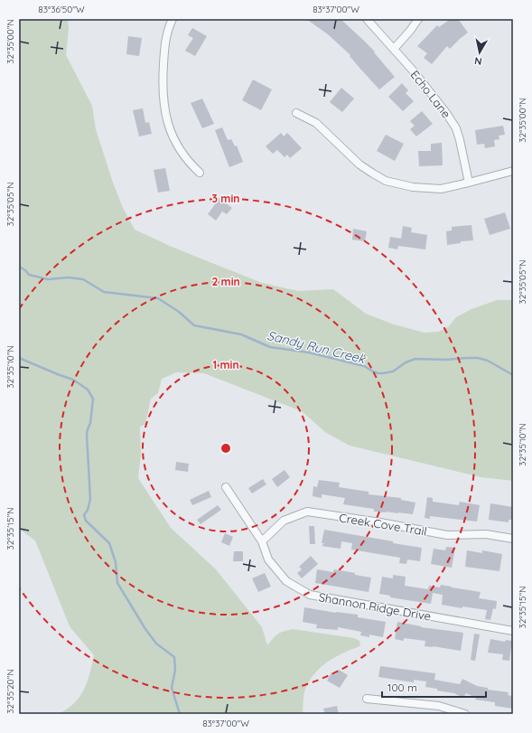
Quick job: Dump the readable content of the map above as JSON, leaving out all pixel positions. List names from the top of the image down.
{
  "streets": {
    "street": ["Echo Lane", "Creek Cove Trail", "Shannon Ridge Drive"]
  },
  "crossings": [
    ["Creek Cove Trail", "Shannon Ridge Drive"]
  ],
  "water": ["Sandy Run Creek"],
  "scale_bar": "100 m",
  "north": "bottom",
  "coordinates": [
    "83°36'50\"W",
    "83°37'00\"W",
    "32°35'00\"N",
    "32°35'05\"N",
    "32°35'10\"N",
    "32°35'15\"N",
    "32°35'20\"N"
  ],
  "rings": ["3 min", "2 min", "1 min"]
}
